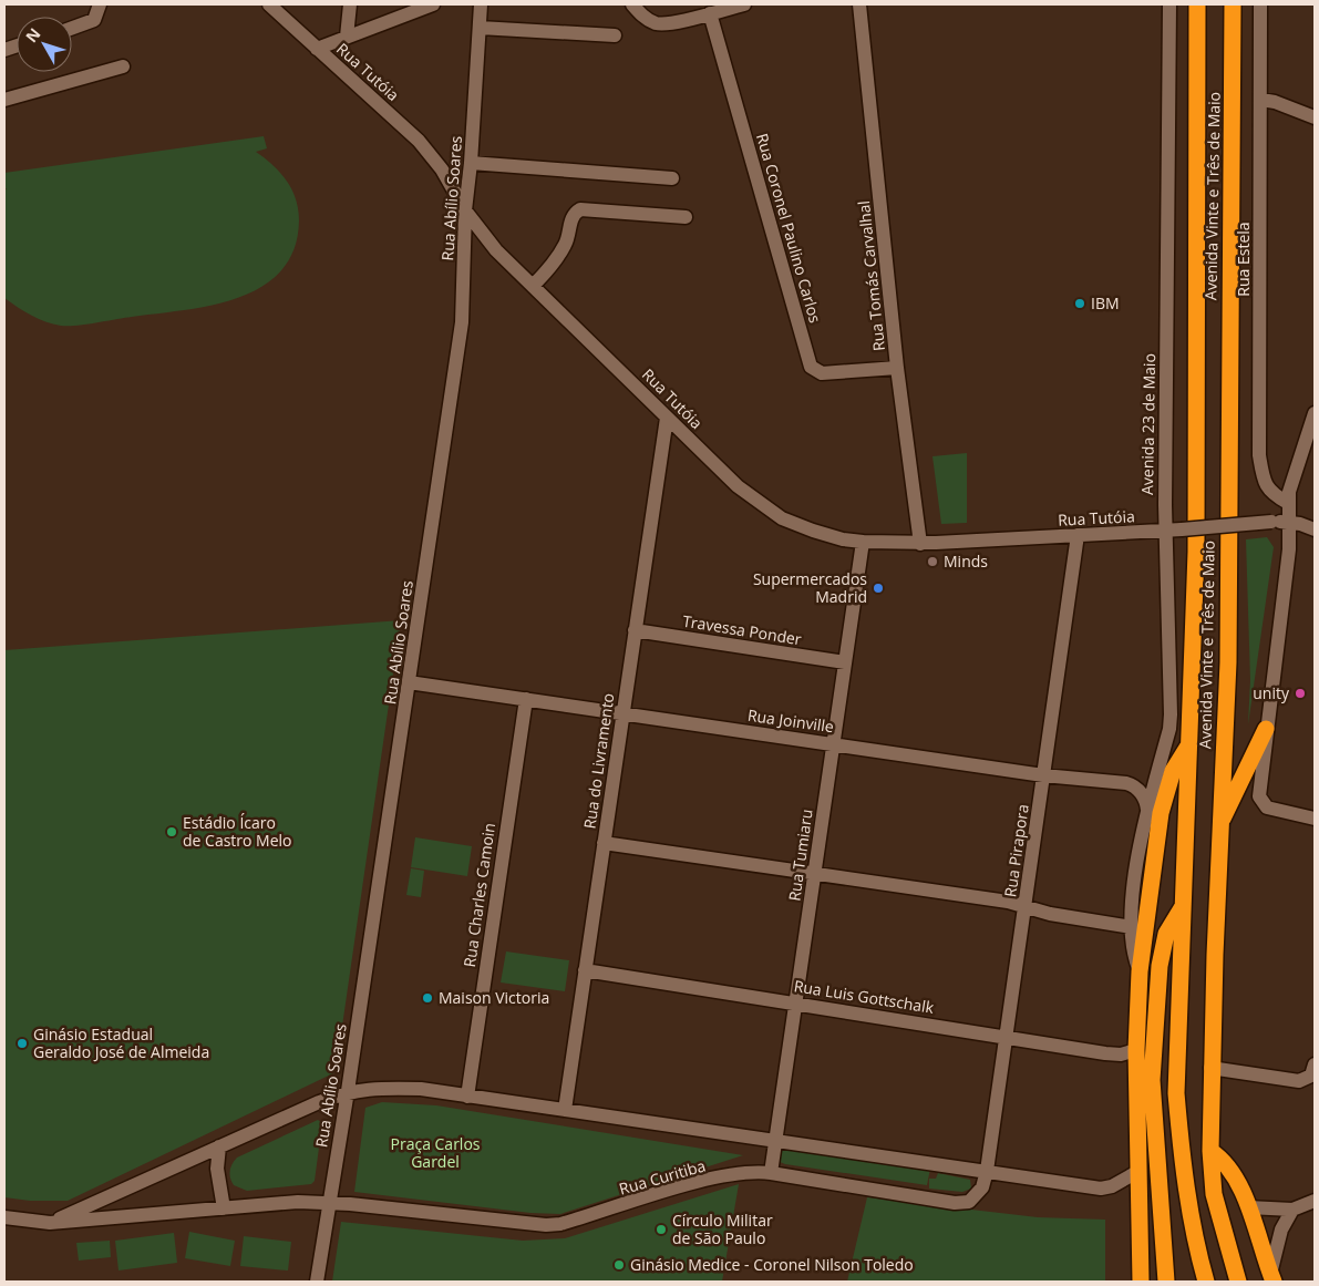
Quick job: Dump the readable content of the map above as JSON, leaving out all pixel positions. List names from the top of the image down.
{
  "streets": {
    "highway": ["Avenida Vinte e Três de Maio"],
    "street": [
      "Rua Tutóia",
      "Rua Abílio Soares",
      "Rua Coronel Paulino Carlos",
      "Rua Estela",
      "Rua Tomás Carvalhal",
      "Avenida 23 de Maio",
      "Travessa Ponder",
      "Rua Joinville",
      "Rua do Livramento",
      "Rua Pirapora",
      "Rua Tumiaru",
      "Rua Charles Camoin",
      "Rua Luis Gottschalk",
      "Rua Curitiba"
    ]
  },
  "crossings": [
    ["Rua Tutóia", "Rua Abílio Soares"],
    ["Rua Tutóia", "Rua Tomás Carvalhal"],
    ["Rua Tutóia", "Avenida 23 de Maio"],
    ["Rua Tutóia", "Rua do Livramento"],
    ["Rua Tutóia", "Rua Pirapora"],
    ["Rua Tutóia", "Rua Tumiaru"],
    ["Rua Abílio Soares", "Rua Joinville"],
    ["Rua Abílio Soares", "Rua Curitiba"],
    ["Rua Coronel Paulino Carlos", "Rua Tomás Carvalhal"],
    ["Avenida 23 de Maio", "Rua Joinville"],
    ["Travessa Ponder", "Rua do Livramento"],
    ["Travessa Ponder", "Rua Tumiaru"],
    ["Rua Joinville", "Rua do Livramento"],
    ["Rua Joinville", "Rua Pirapora"],
    ["Rua Joinville", "Rua Tumiaru"],
    ["Rua Joinville", "Rua Charles Camoin"],
    ["Rua do Livramento", "Rua Luis Gottschalk"],
    ["Rua Pirapora", "Rua Luis Gottschalk"],
    ["Rua Pirapora", "Rua Curitiba"],
    ["Rua Tumiaru", "Rua Luis Gottschalk"],
    ["Rua Tumiaru", "Rua Curitiba"]
  ],
  "parks": ["Praça Carlos Gardel"],
  "places": [
    "IBM",
    "Minds",
    "Supermercados Madrid",
    "unity",
    "Estádio Ícaro de Castro Melo",
    "Maison Victoria",
    "Ginásio Estadual Geraldo José de Almeida",
    "Círculo Militar de São Paulo",
    "Ginásio Medice - Coronel Nilson Toledo"
  ],
  "north": "top left"
}
